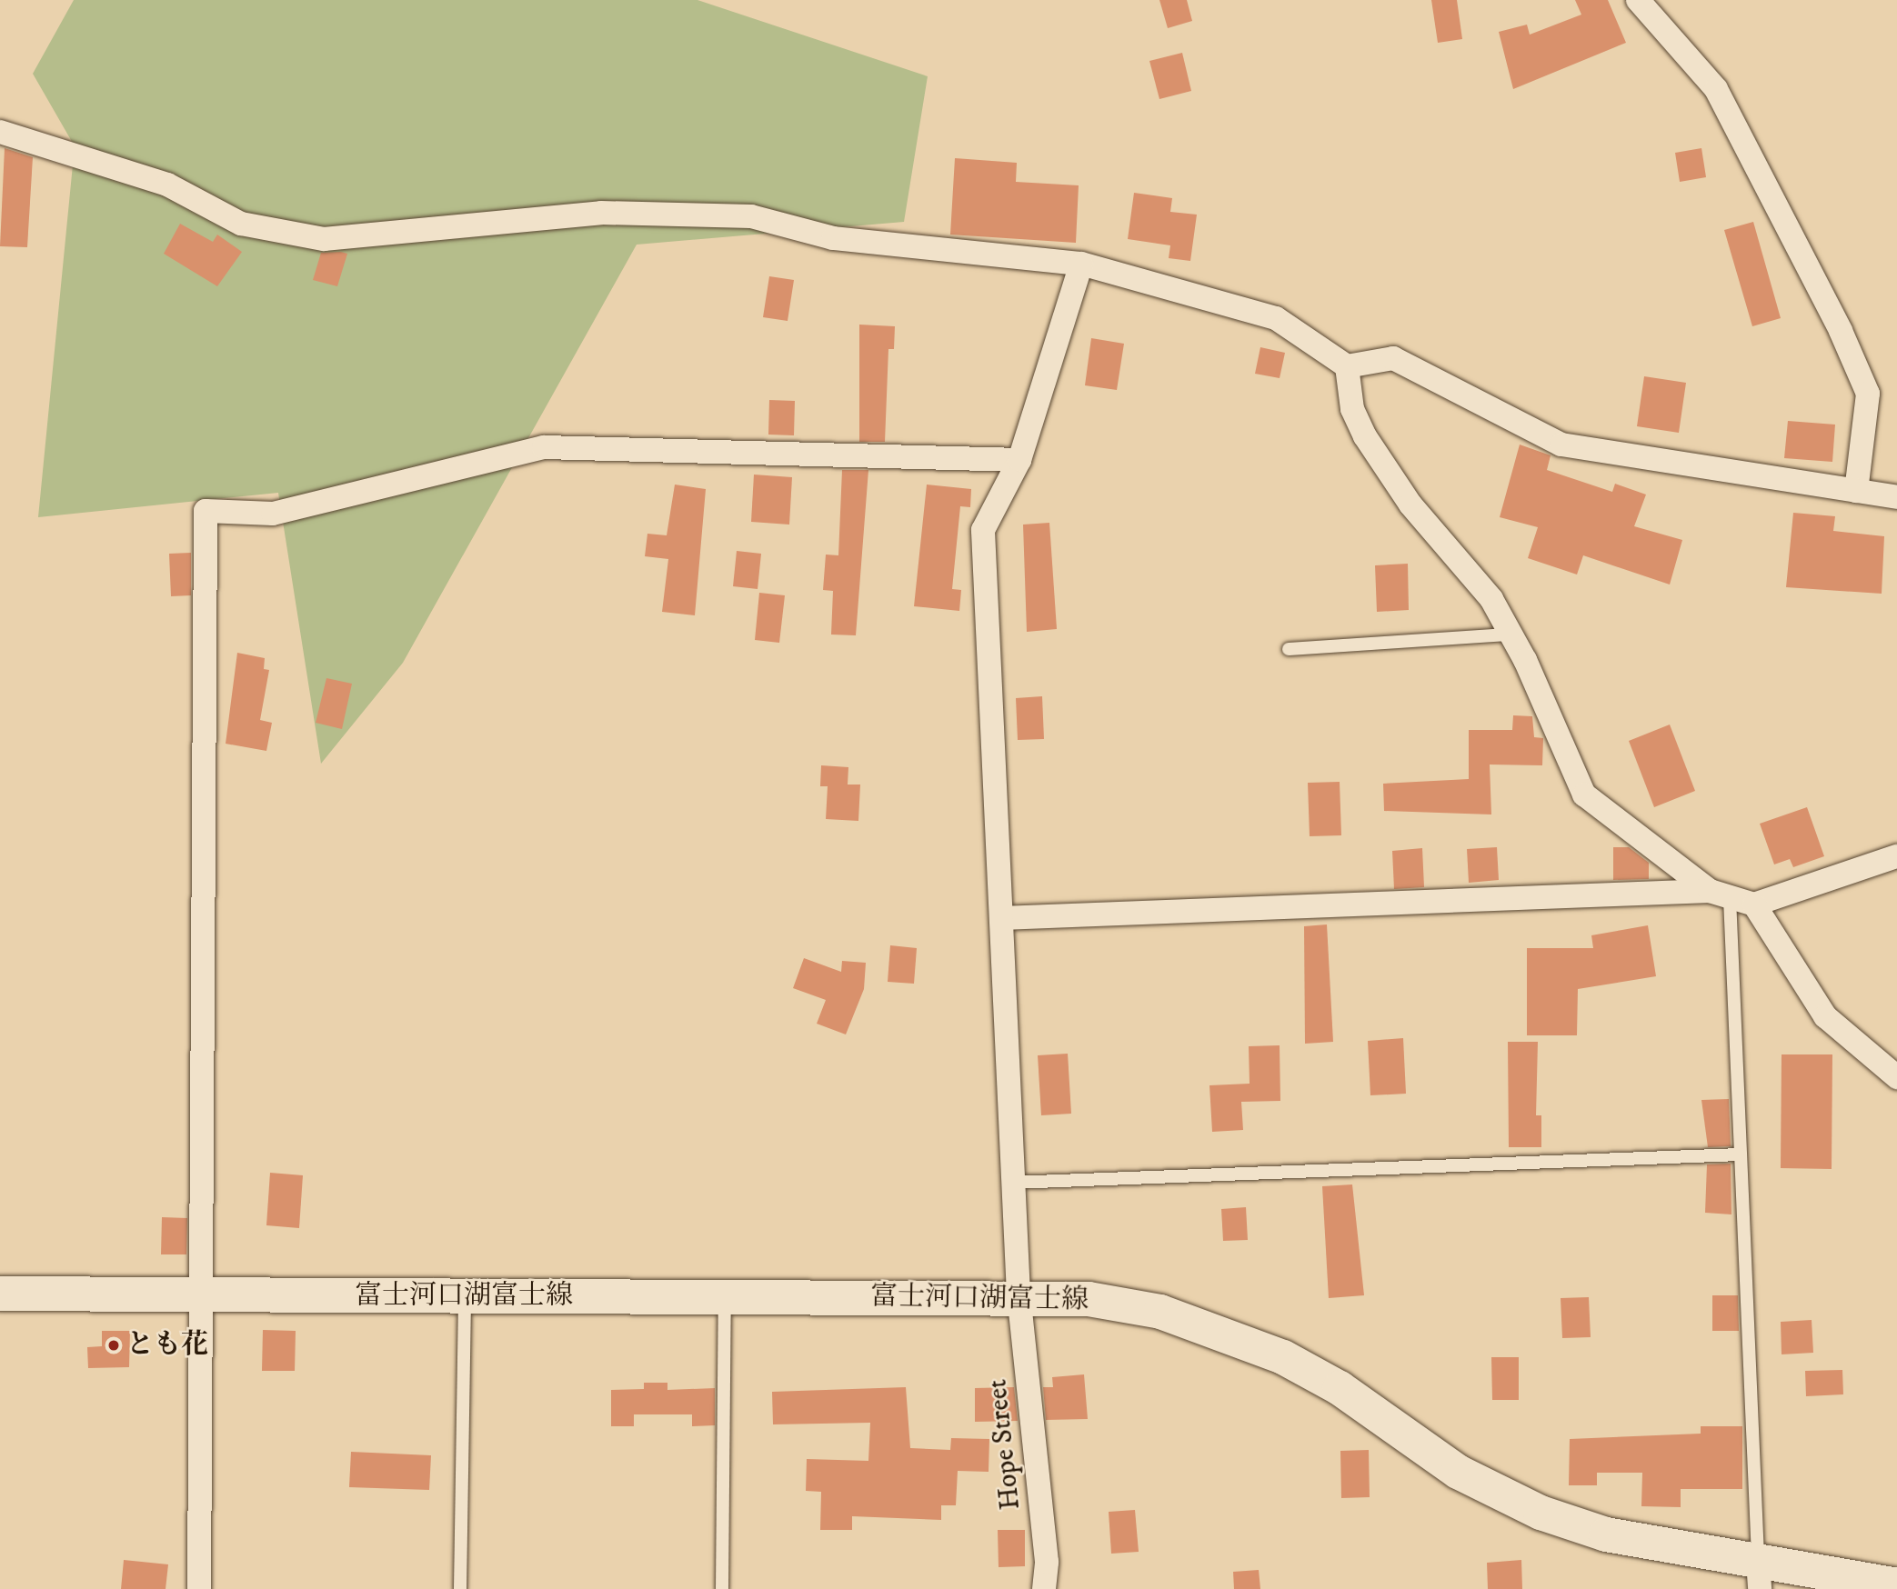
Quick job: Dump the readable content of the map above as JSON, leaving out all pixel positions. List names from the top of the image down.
{
  "streets": {
    "main road": ["富士河口湖富士線"],
    "street": ["Hope Street"]
  },
  "crossings": [
    ["富士河口湖富士線", "Hope Street"]
  ],
  "places": ["とも花"]
}
